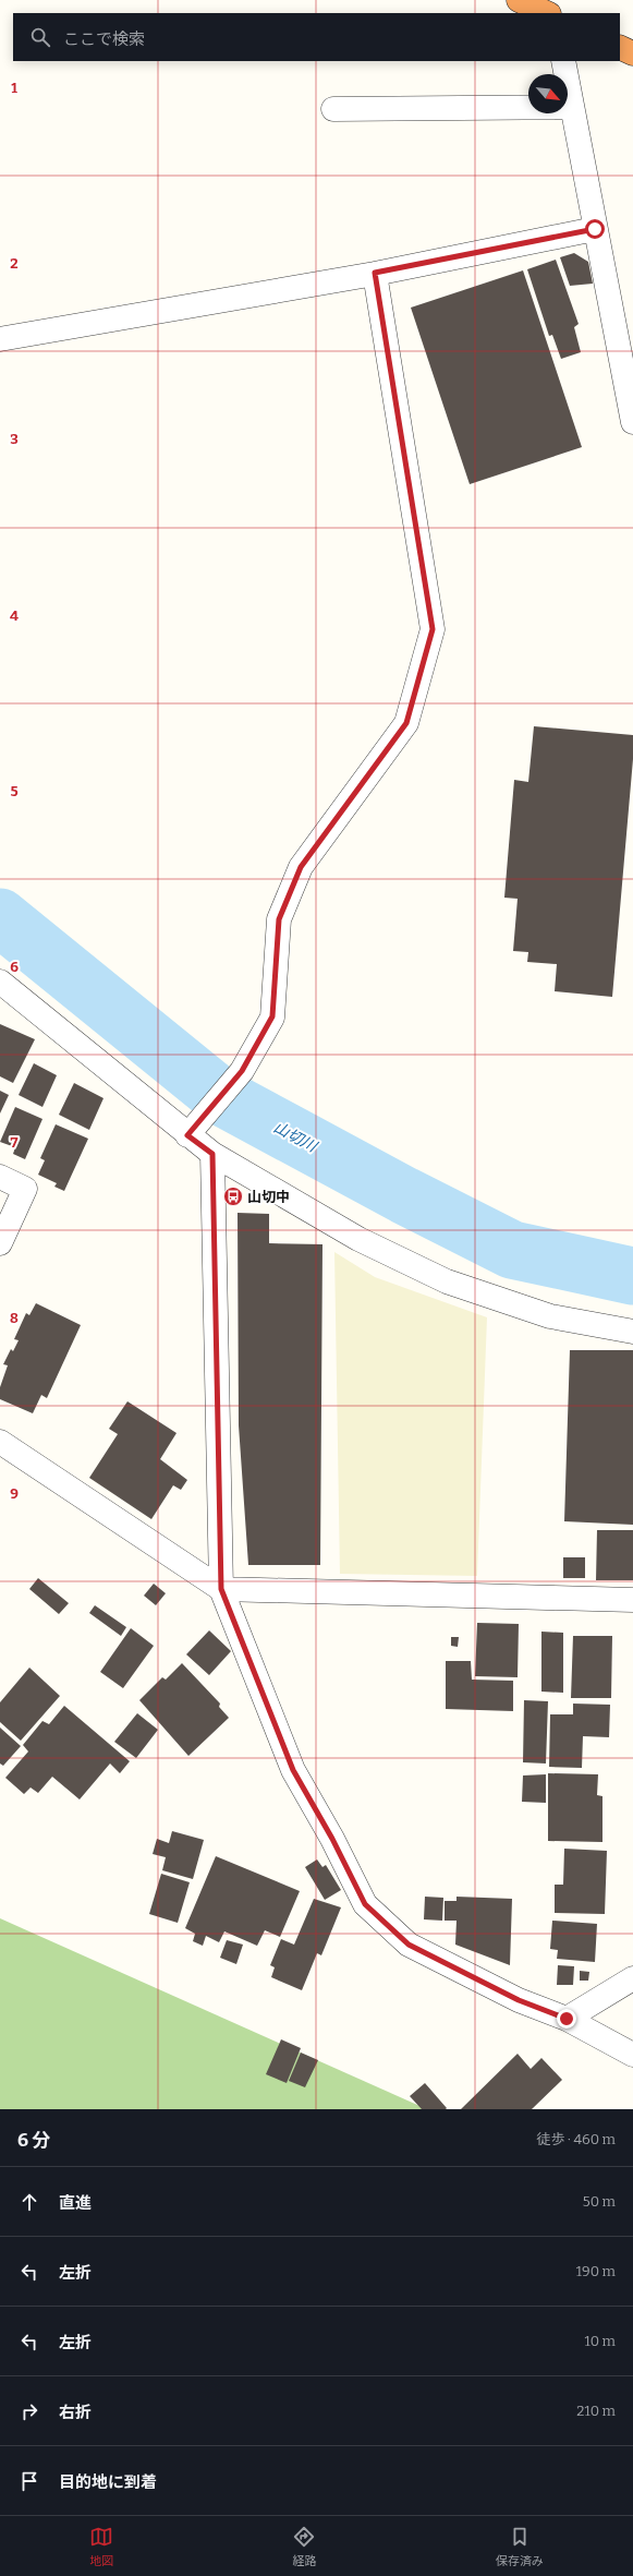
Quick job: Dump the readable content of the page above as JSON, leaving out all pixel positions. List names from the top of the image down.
{
  "water": ["山切川"],
  "places": {
    "bus stop": ["山切中"]
  },
  "north": "bottom right",
  "page": {
    "search": "ここで検索",
    "heading": ["6 分", "徒歩 · 460 m"],
    "list": [
      ["直進", "50 m"],
      ["左折", "190 m"],
      ["左折", "10 m"],
      ["右折", "210 m"],
      "目的地に到着"
    ],
    "nav": ["地図", "経路", "保存済み"]
  },
  "grid": {
    "rows": [
      "1",
      "2",
      "3",
      "4",
      "5",
      "6",
      "7",
      "8",
      "9"
    ]
  }
}
